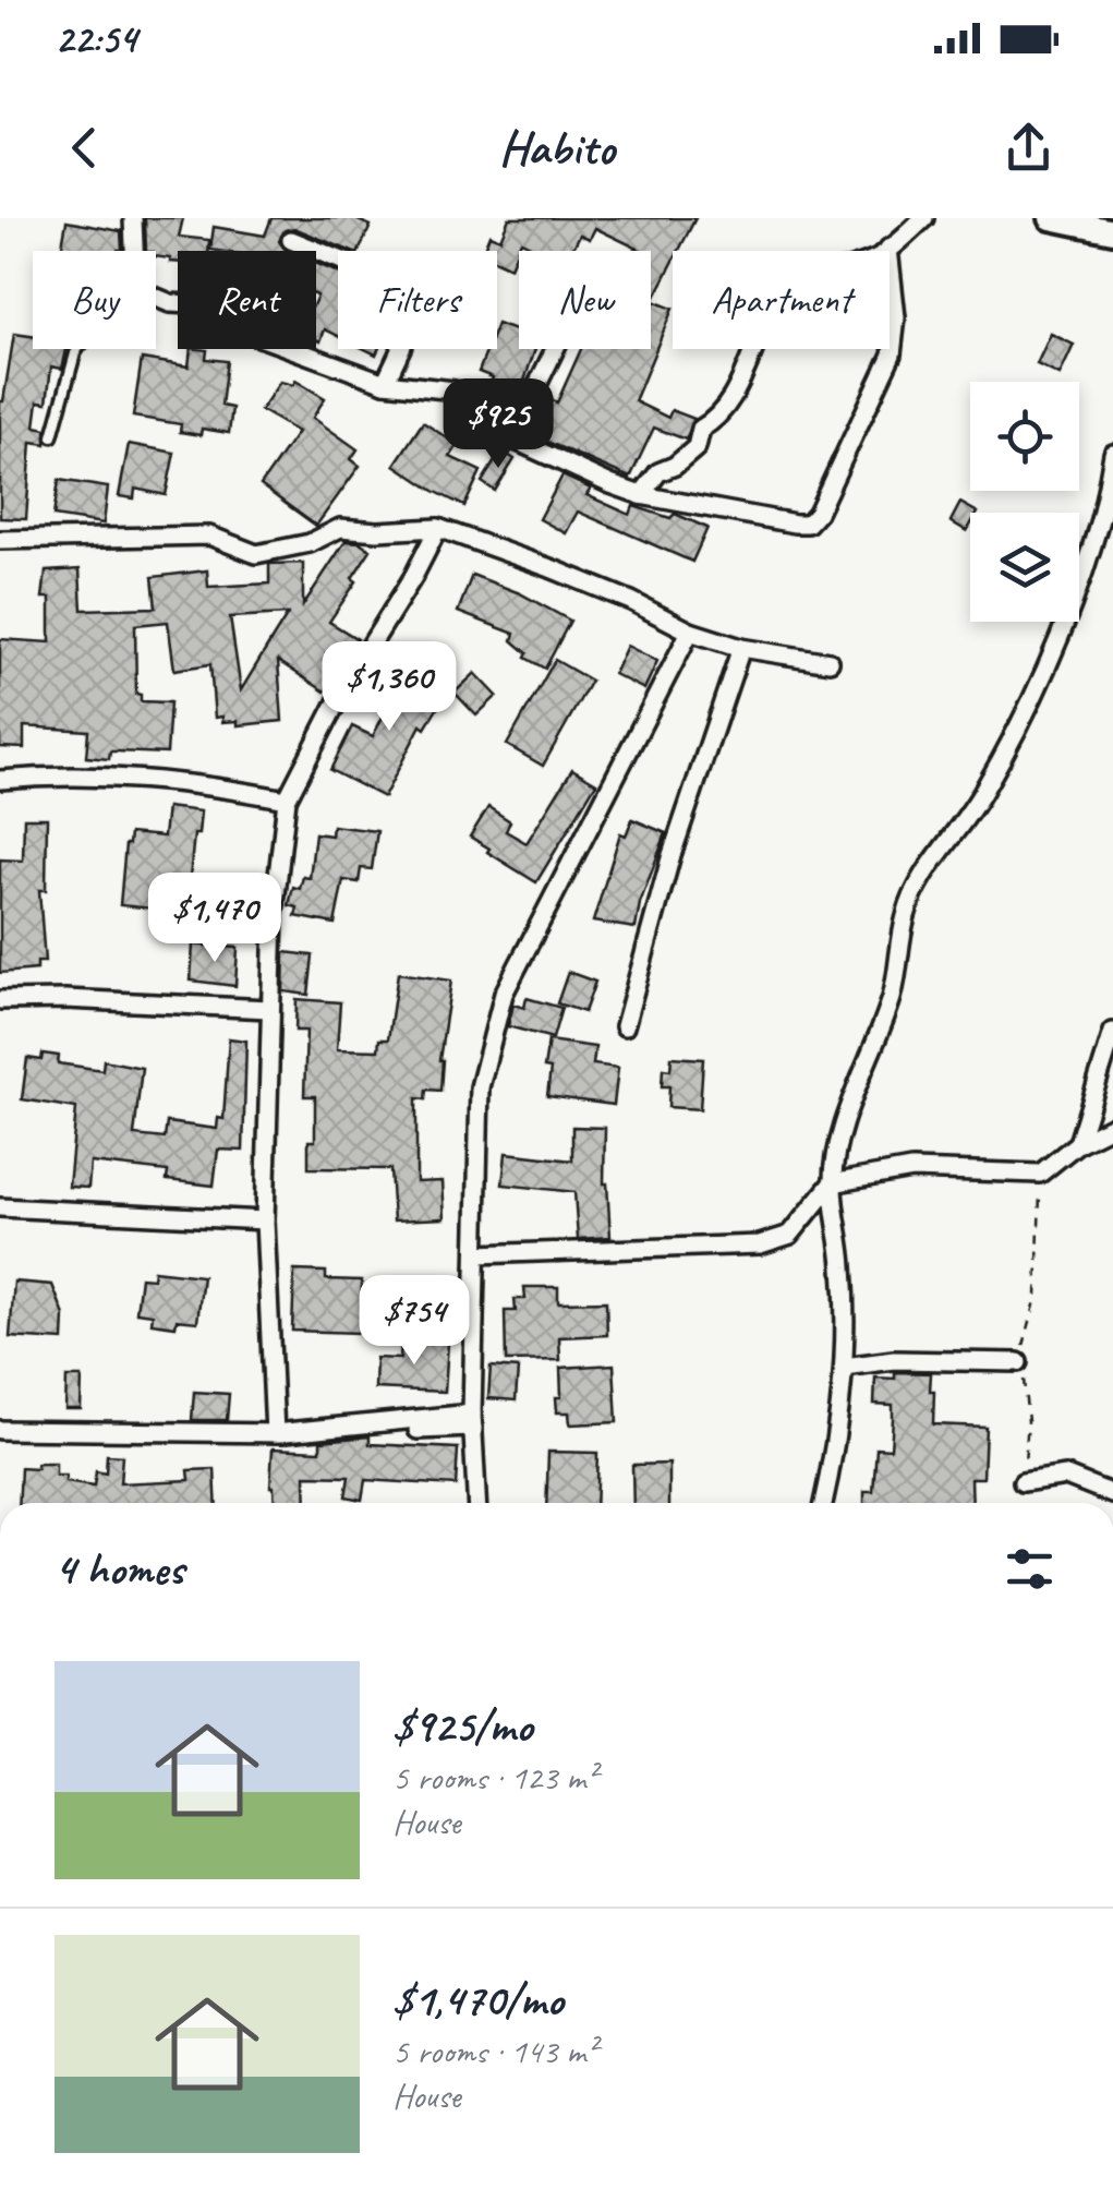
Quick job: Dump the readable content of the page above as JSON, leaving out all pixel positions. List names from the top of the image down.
{
  "page": {
    "status": "22:54",
    "header": "Habito",
    "chip": [
      "Buy",
      "Rent",
      "Filters",
      "New",
      "Apartment"
    ],
    "price": [
      "$925",
      "$1,360",
      "$1,470",
      "$754"
    ],
    "heading": "4 homes",
    "list": [
      {
        "name": "$925/mo",
        "note": "5 rooms · 123 m² · House"
      },
      {
        "name": "$1,470/mo",
        "note": "5 rooms · 143 m² · House"
      }
    ]
  }
}
